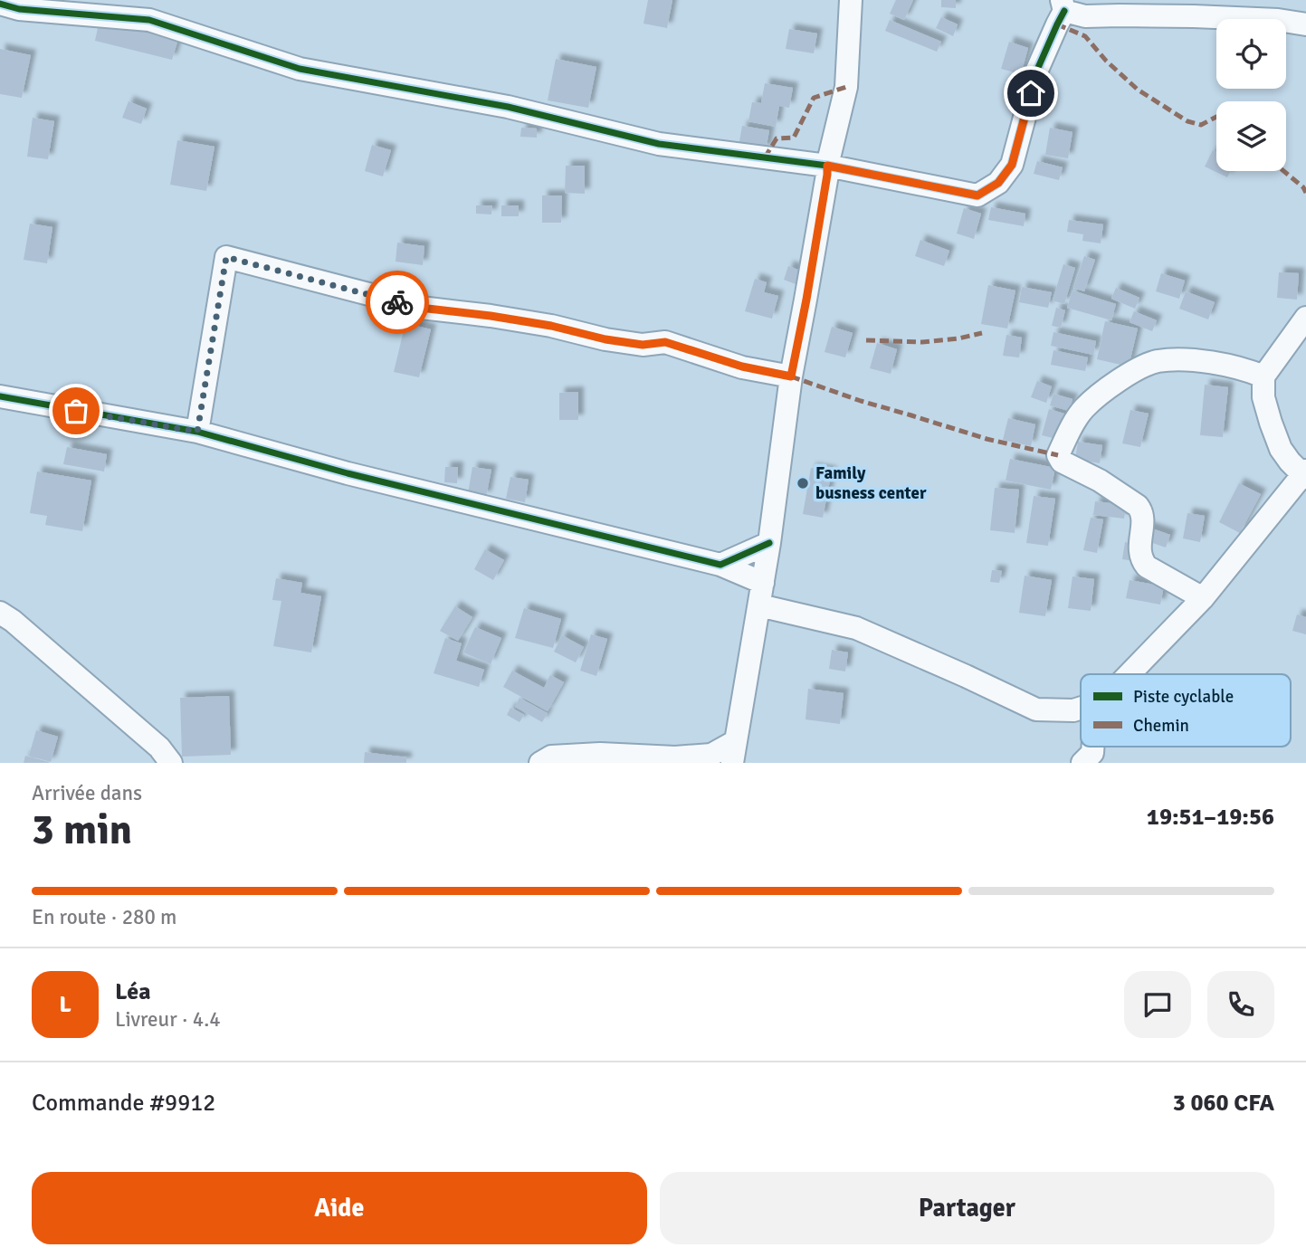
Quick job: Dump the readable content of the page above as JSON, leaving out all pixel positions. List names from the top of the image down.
{
  "places": ["Family busness center"],
  "legend": ["Piste cyclable", "Chemin"],
  "page": {
    "heading": ["3 min", "Arrivée dans", "19:51–19:56"],
    "panel": [
      "Léa",
      "Livreur · 4.4",
      "Commande #9912",
      "3 060 CFA"
    ],
    "bar": "En route · 280 m",
    "round": "L",
    "buttons": ["Aide", "Partager"]
  }
}
